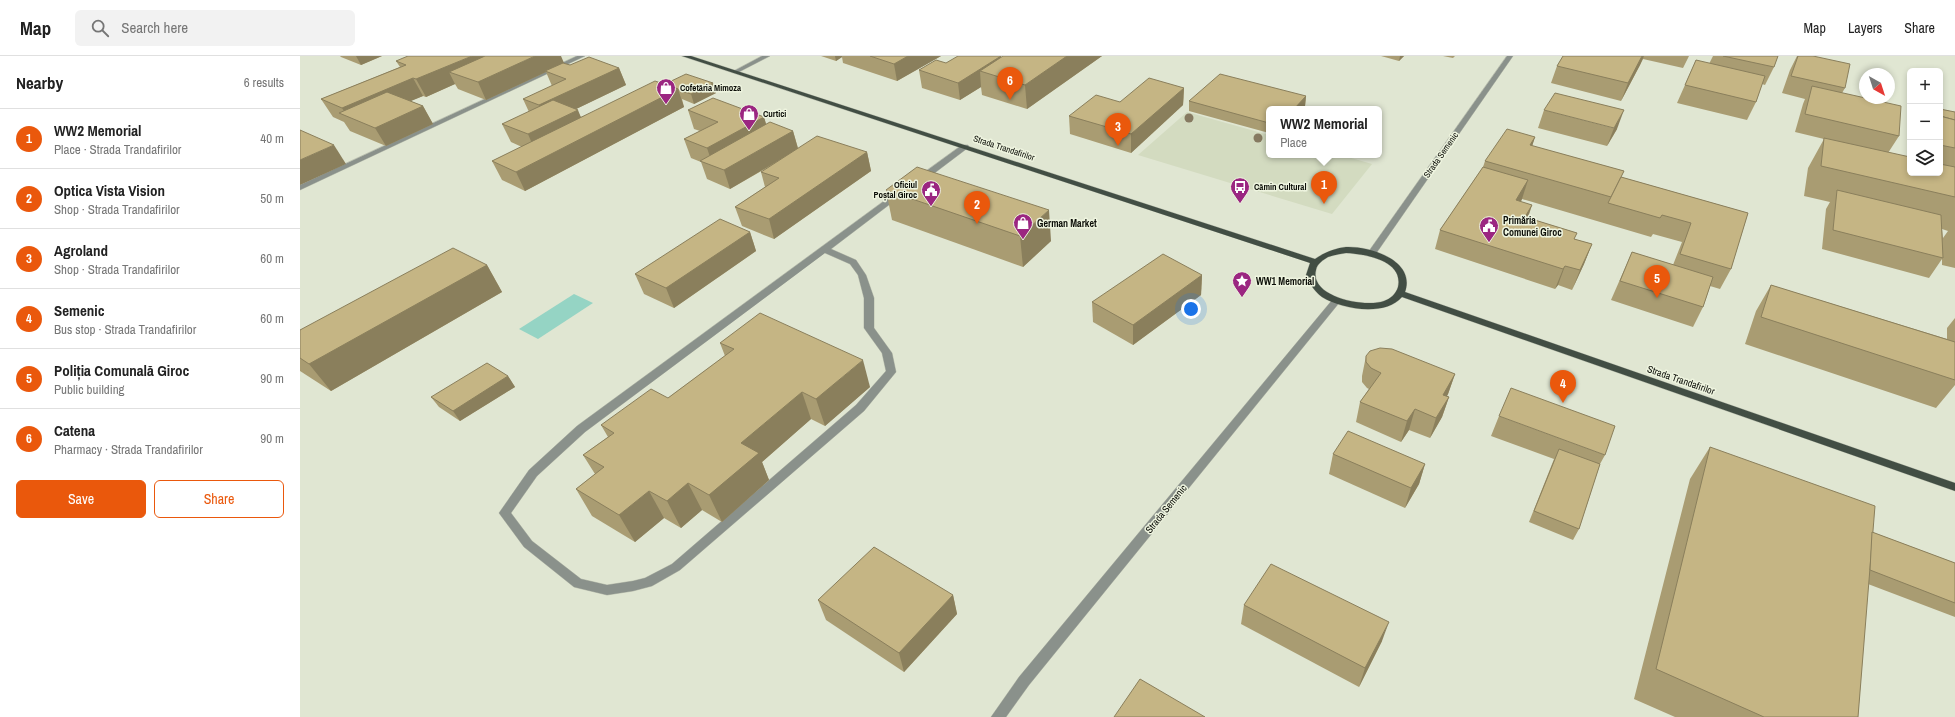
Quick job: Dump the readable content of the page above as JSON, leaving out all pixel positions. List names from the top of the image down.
{
  "streets": {
    "main road": ["Strada Trandafirilor"],
    "street": ["Strada Semenic"]
  },
  "crossings": [
    ["Strada Trandafirilor", "Strada Semenic"]
  ],
  "places": {
    "shop": ["Cofetăria Mimoza", "Curtici", "German Market"],
    "bus stop": ["Cămin Cultural"],
    "public building": ["Oficiul Poștal Giroc", "Primăria Comunei Giroc"],
    "place": ["WW1 Memorial"]
  },
  "north": "bottom right",
  "page": {
    "header": "Map",
    "search": "Search here",
    "nav": ["Map", "Layers", "Share"],
    "heading": ["Nearby", "6 results"],
    "pins": [
      "6",
      "3",
      "1",
      "2",
      "5",
      "4"
    ],
    "map_buttons": ["+", "−"],
    "popup": ["WW2 Memorial", "Place"],
    "list": [
      {
        "mark": "1",
        "name": "WW2 Memorial",
        "note": "Place · Strada Trandafirilor",
        "value": "40 m"
      },
      {
        "mark": "2",
        "name": "Optica Vista Vision",
        "note": "Shop · Strada Trandafirilor",
        "value": "50 m"
      },
      {
        "mark": "3",
        "name": "Agroland",
        "note": "Shop · Strada Trandafirilor",
        "value": "60 m"
      },
      {
        "mark": "4",
        "name": "Semenic",
        "note": "Bus stop · Strada Trandafirilor",
        "value": "60 m"
      },
      {
        "mark": "5",
        "name": "Poliția Comunală Giroc",
        "note": "Public building",
        "value": "90 m"
      },
      {
        "mark": "6",
        "name": "Catena",
        "note": "Pharmacy · Strada Trandafirilor",
        "value": "90 m"
      }
    ],
    "buttons": ["Save", "Share"]
  }
}
